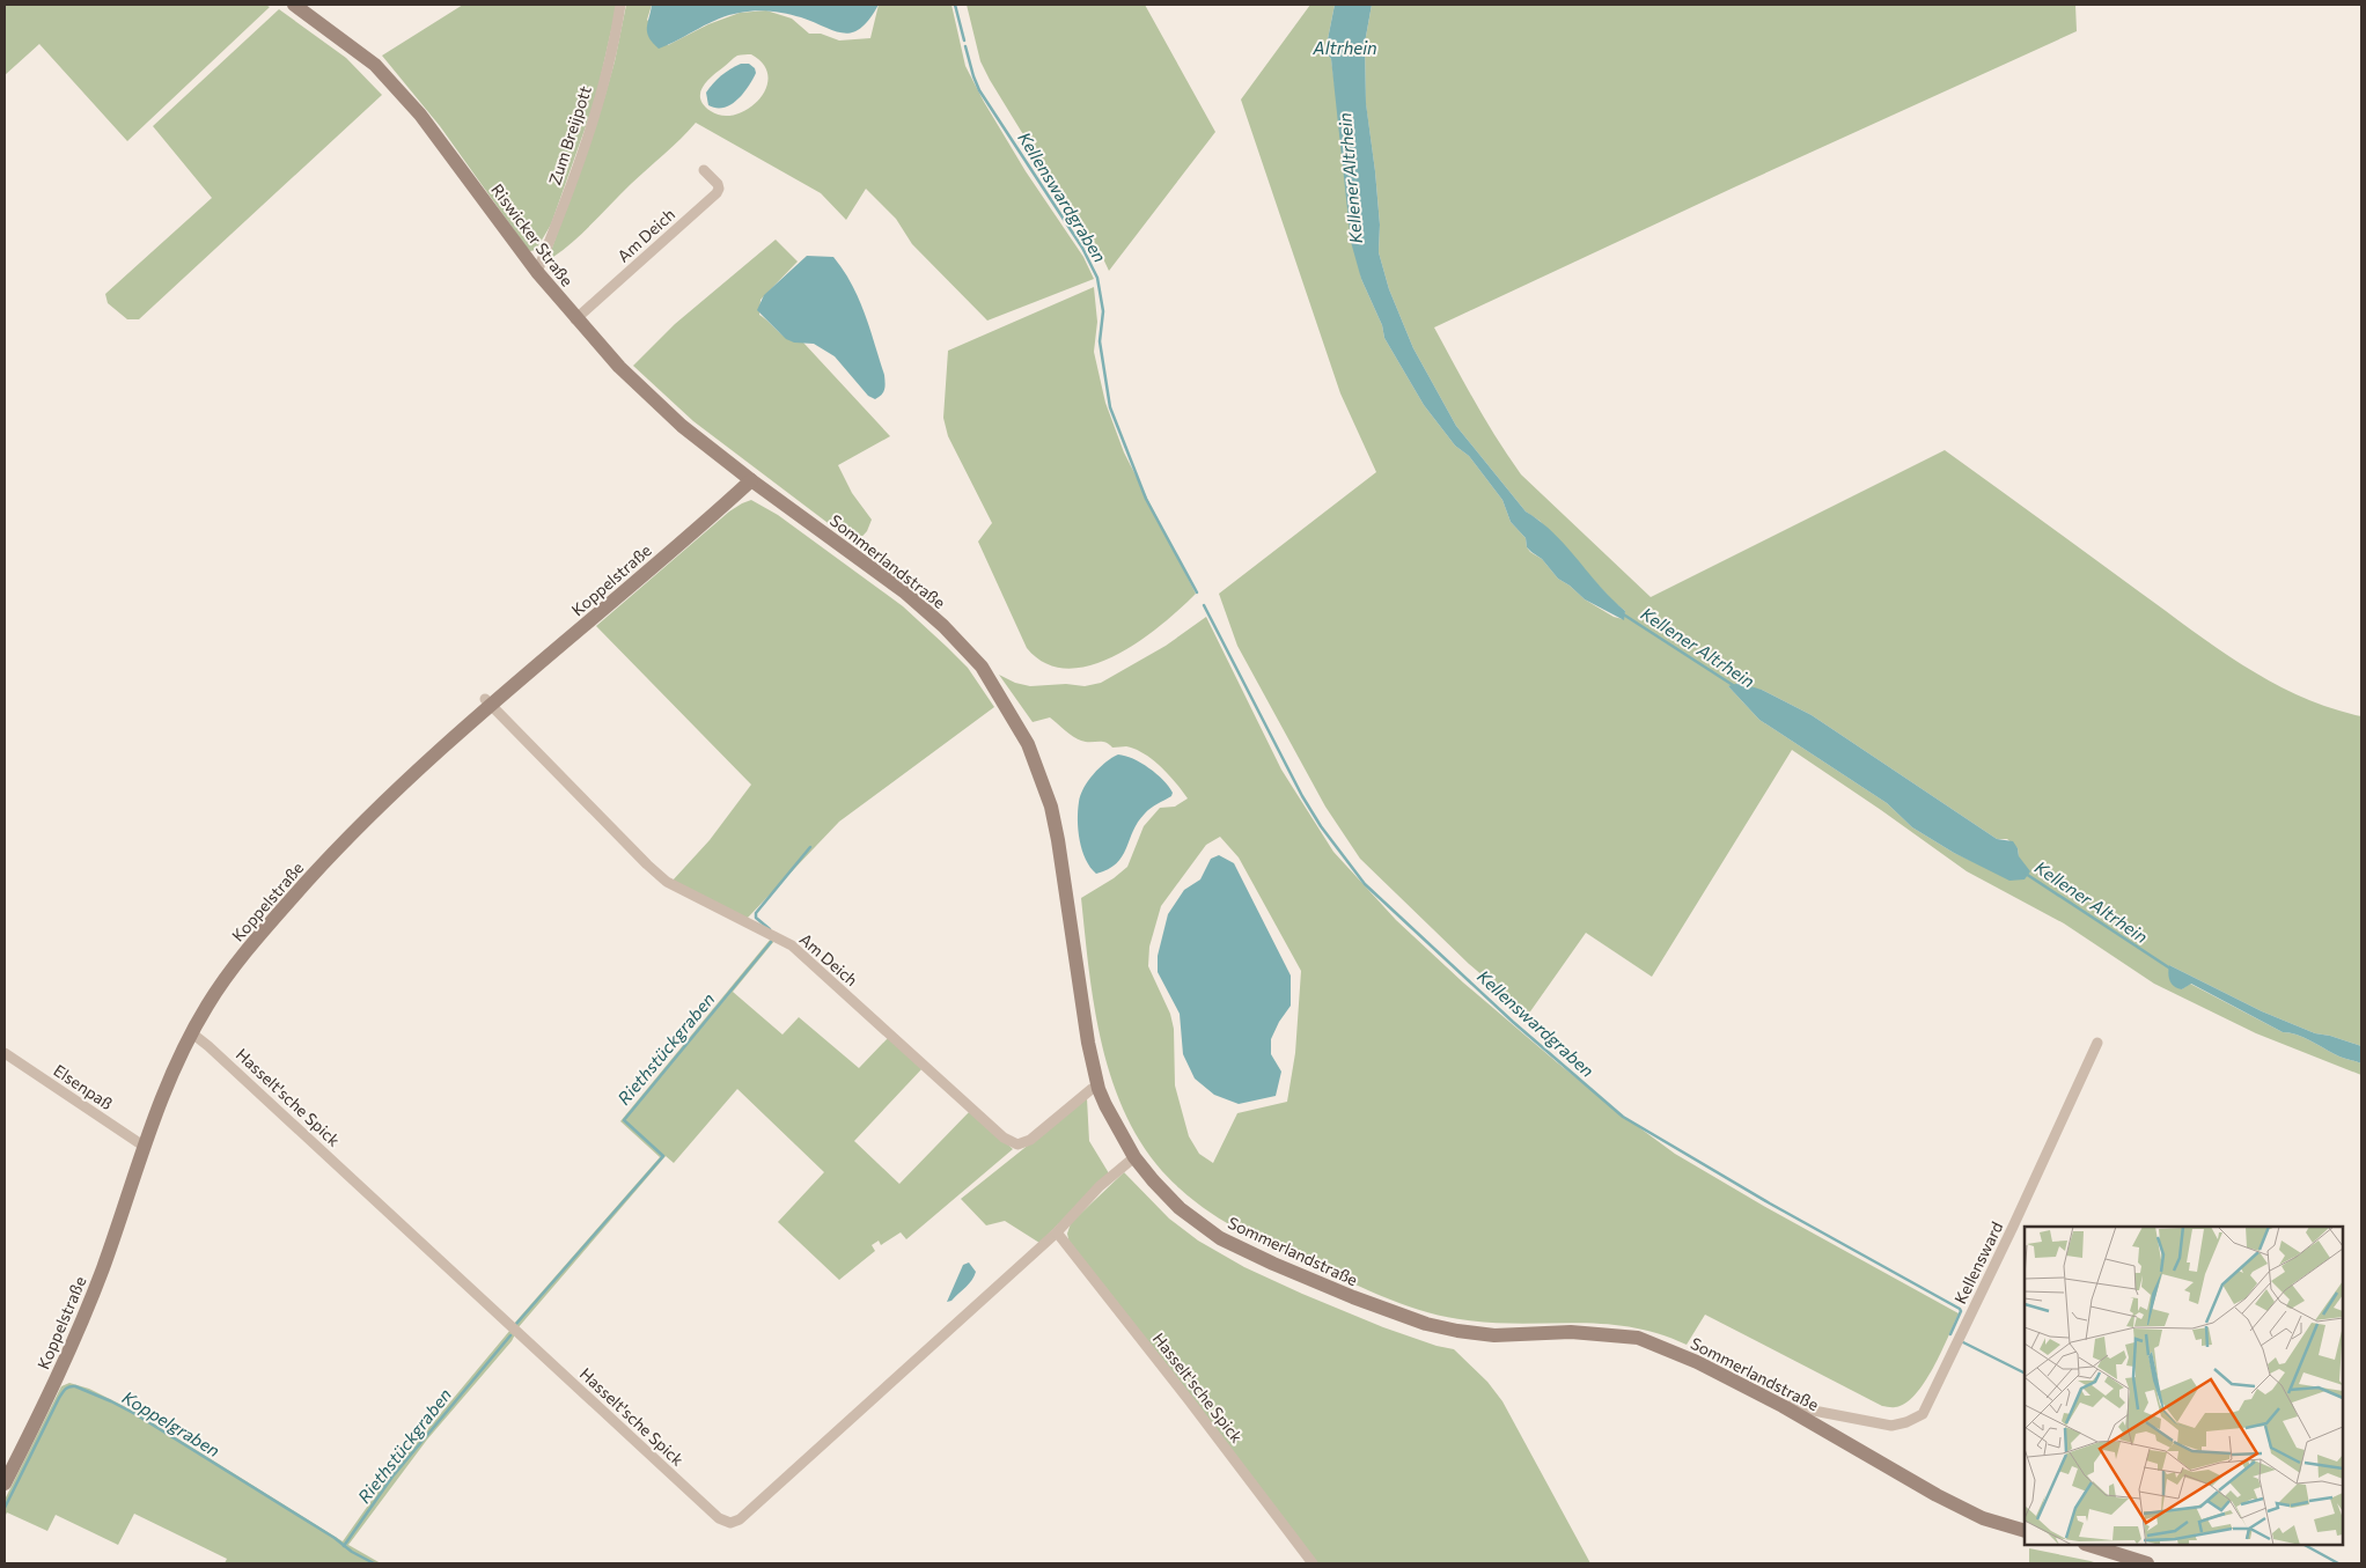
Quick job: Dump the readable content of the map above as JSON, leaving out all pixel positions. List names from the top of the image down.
{
  "streets": {
    "street": [
      "Zum Breijpott",
      "Riswicker Straße",
      "Am Deich",
      "Sommerlandstraße",
      "Koppelstraße",
      "Elsenpaß",
      "Hasselt'sche Spick",
      "Kellensward"
    ]
  },
  "crossings": [
    ["Zum Breijpott", "Riswicker Straße"],
    ["Riswicker Straße", "Am Deich"],
    ["Riswicker Straße", "Sommerlandstraße"],
    ["Riswicker Straße", "Koppelstraße"],
    ["Am Deich", "Sommerlandstraße"],
    ["Am Deich", "Koppelstraße"],
    ["Sommerlandstraße", "Koppelstraße"],
    ["Sommerlandstraße", "Hasselt'sche Spick"],
    ["Sommerlandstraße", "Kellensward"],
    ["Koppelstraße", "Elsenpaß"],
    ["Koppelstraße", "Hasselt'sche Spick"]
  ],
  "water": [
    "Altrhein",
    "Kellener Altrhein",
    "Kellenswardgraben",
    "Riethstückgraben",
    "Koppelgraben"
  ]
}
